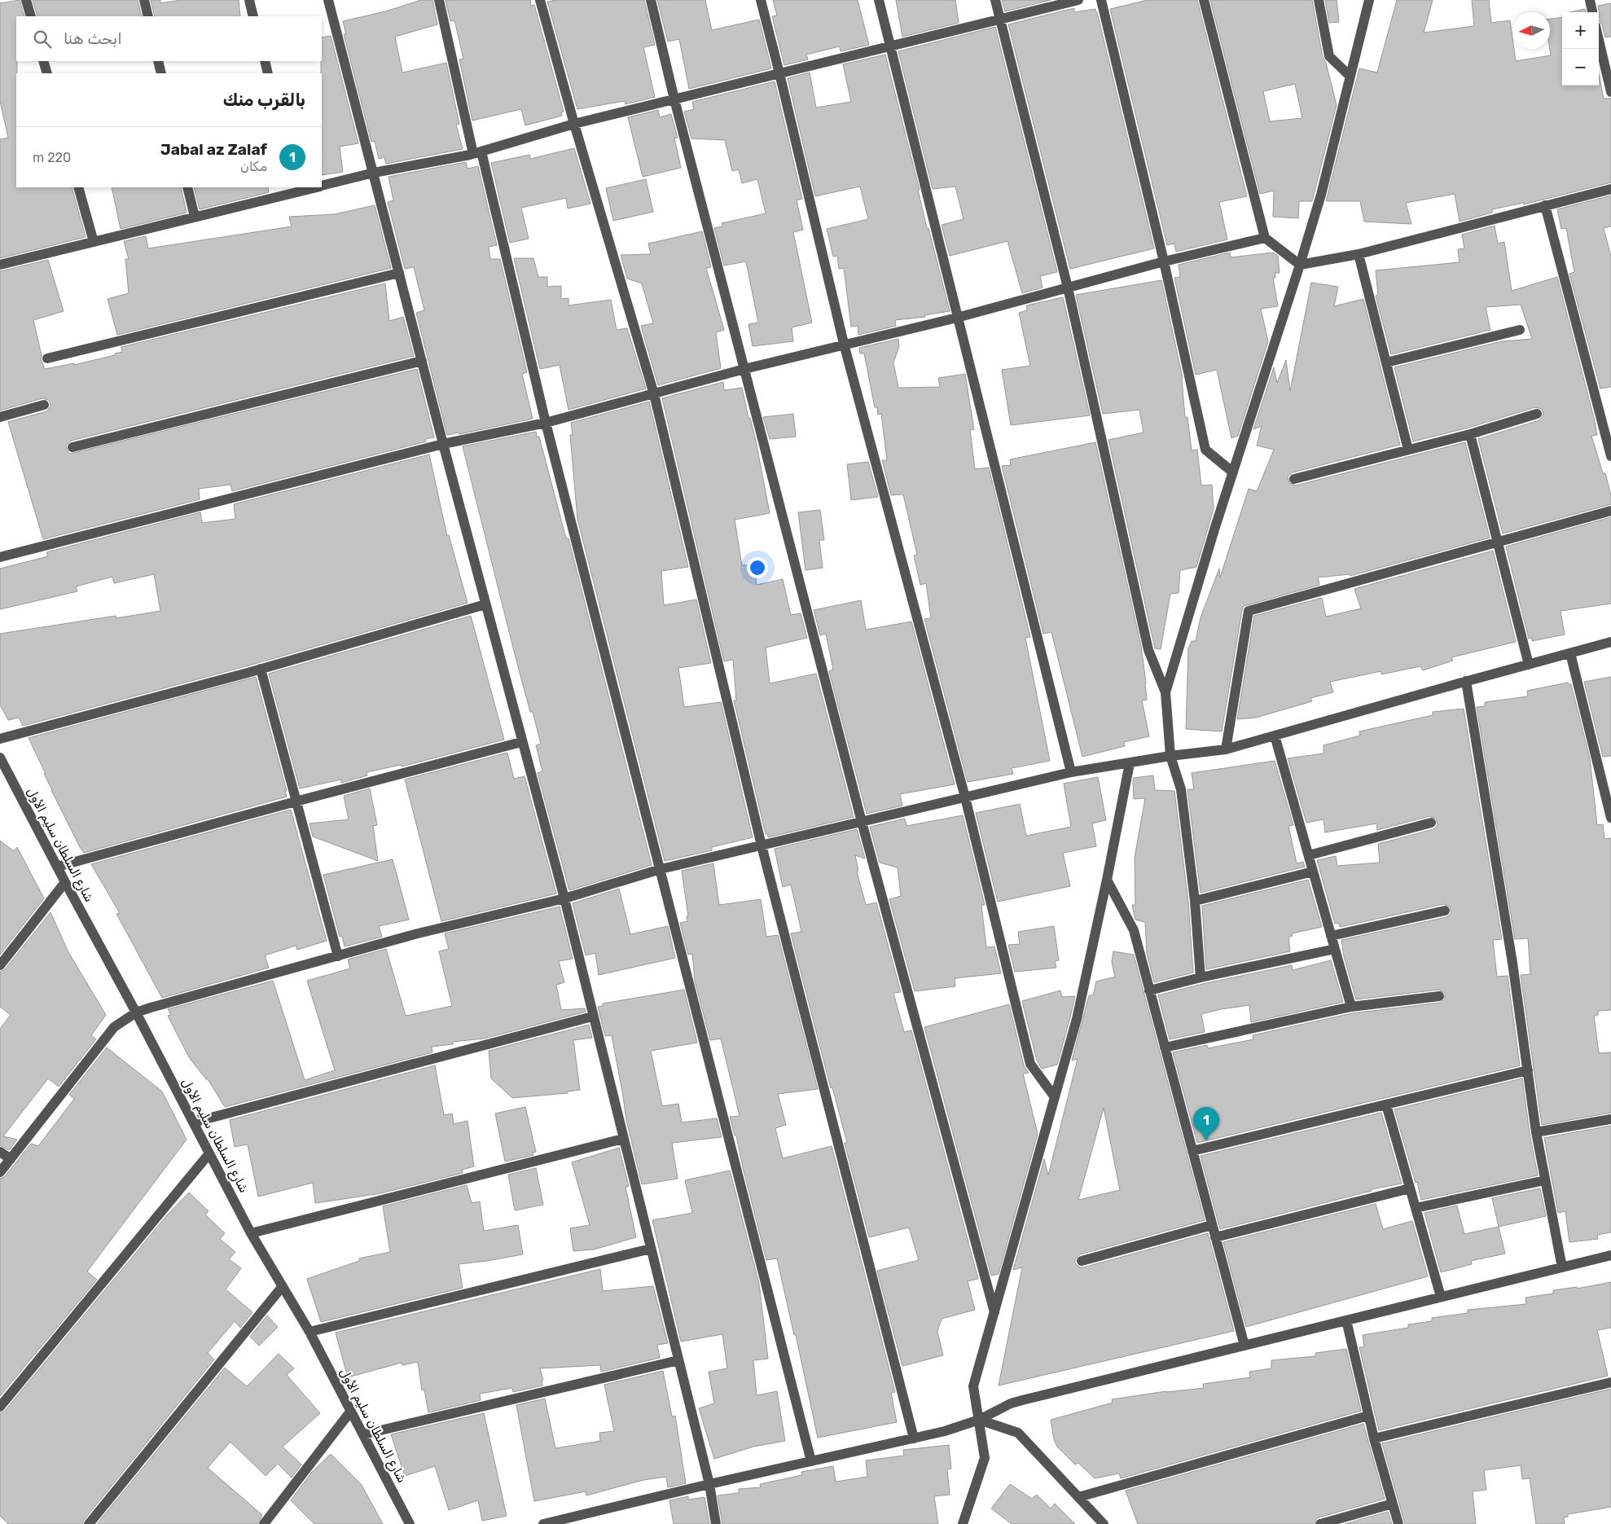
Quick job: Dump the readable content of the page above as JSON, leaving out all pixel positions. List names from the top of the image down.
{
  "streets": {
    "street": ["شارع السلطان سليم الأول"]
  },
  "north": "left",
  "page": {
    "map_buttons": ["+", "−"],
    "search": "ابحث هنا",
    "heading": "بالقرب منك",
    "list": [
      {
        "mark": "1",
        "name": "Jabal az Zalaf",
        "note": "مكان",
        "value": "220 m"
      }
    ],
    "pins": "1"
  }
}
